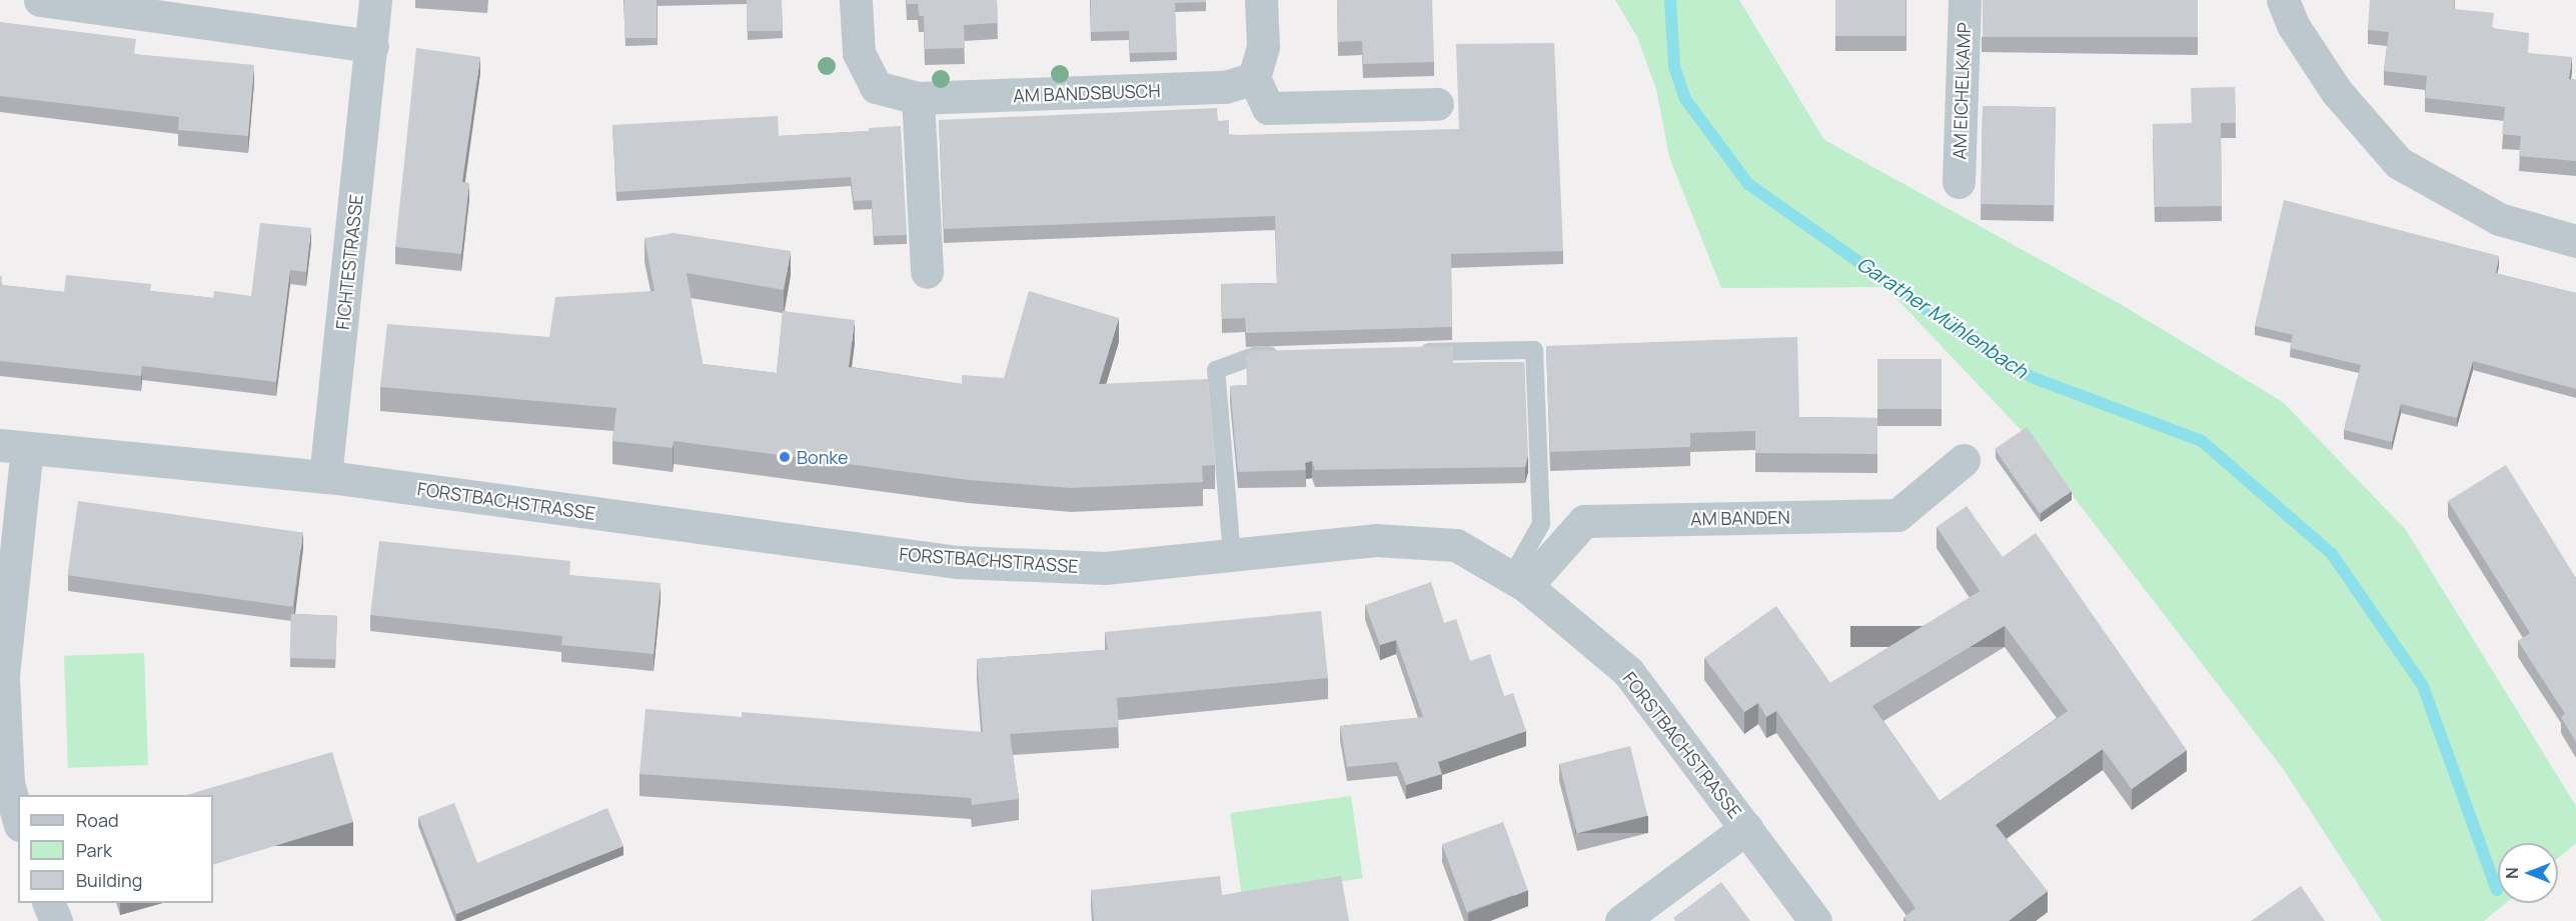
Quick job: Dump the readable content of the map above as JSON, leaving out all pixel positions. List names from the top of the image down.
{
  "streets": {
    "street": [
      "AM EICHELKAMP",
      "AM BANDSBUSCH",
      "FICHTESTRASSE",
      "FORSTBACHSTRASSE",
      "AM BANDEN"
    ]
  },
  "crossings": [
    ["FICHTESTRASSE", "FORSTBACHSTRASSE"],
    ["FORSTBACHSTRASSE", "AM BANDEN"]
  ],
  "water": ["Garather Mühlenbach"],
  "places": ["Bonke"],
  "legend": ["Road", "Park", "Building"],
  "north": "left"
}
